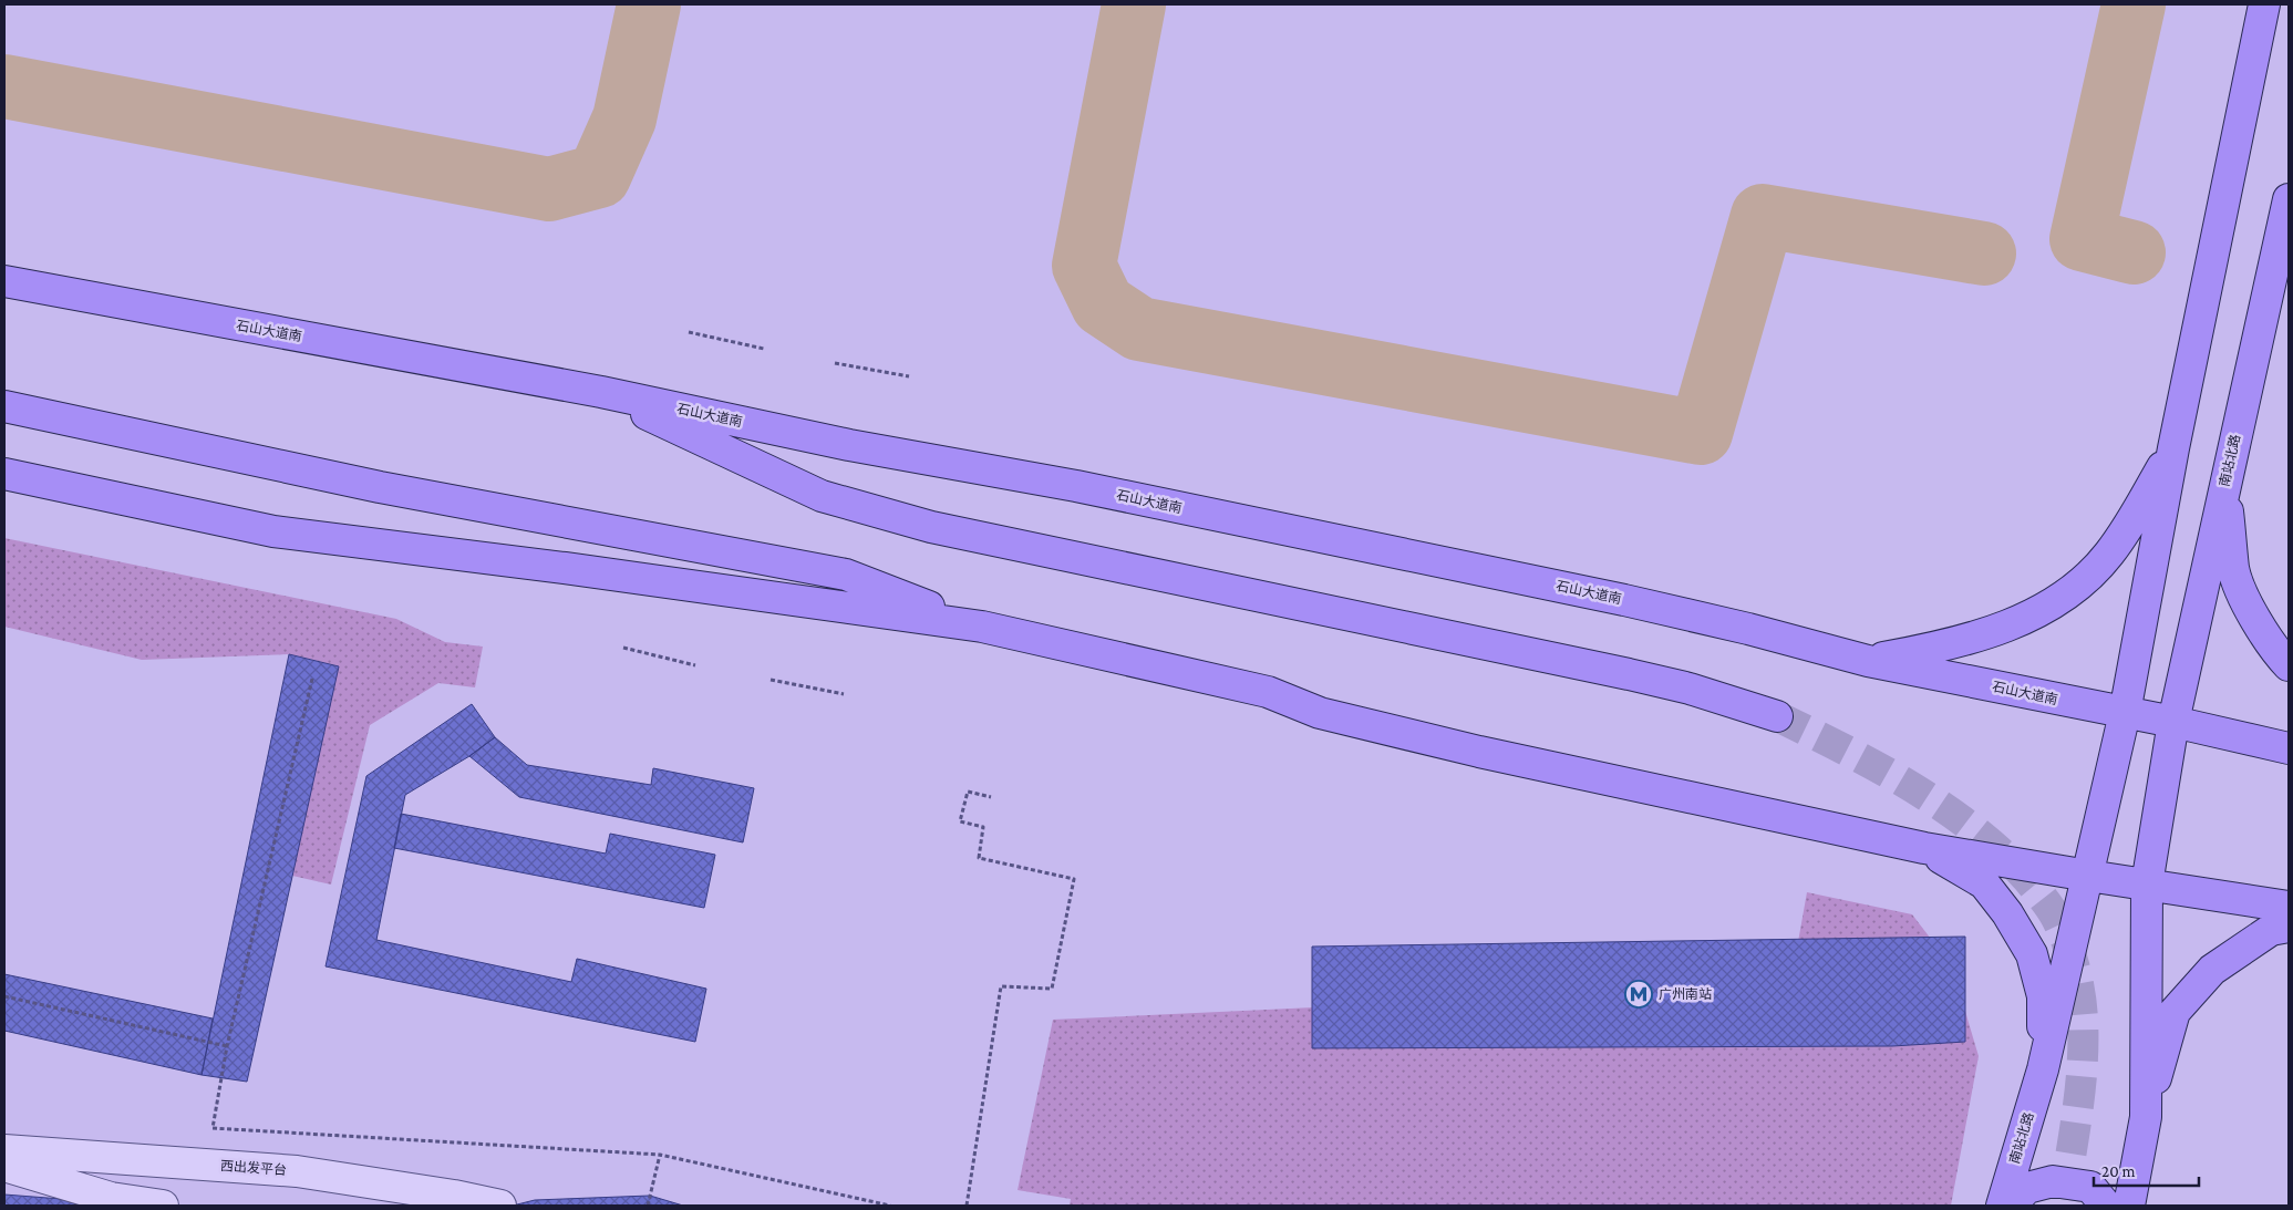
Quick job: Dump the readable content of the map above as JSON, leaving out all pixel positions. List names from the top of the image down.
{
  "streets": {
    "main road": ["石山大道南", "南站北路"],
    "street": ["西出发平台"]
  },
  "crossings": [
    ["石山大道南", "南站北路"]
  ],
  "places": {
    "metro station": ["广州南站"]
  },
  "scale_bar": "20 m"
}
